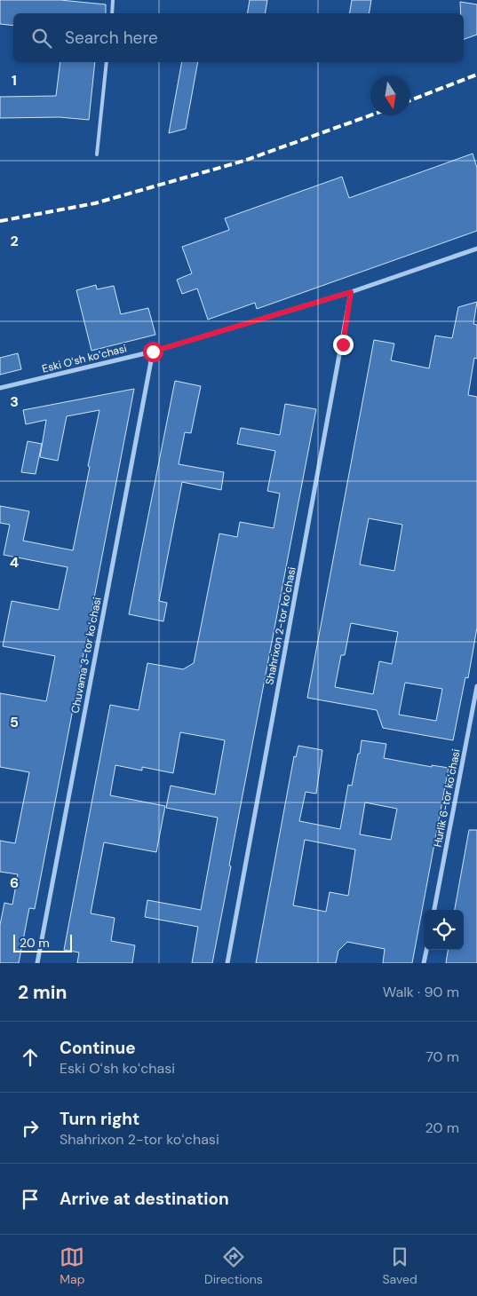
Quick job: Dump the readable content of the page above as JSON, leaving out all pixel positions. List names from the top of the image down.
{
  "streets": {
    "street": [
      "Eski Oʻsh koʻchasi",
      "Shahrixon 2-tor koʻchasi",
      "Chuvama 3-tor koʻchasi",
      "Hurlik 6-tor koʻchasi"
    ]
  },
  "crossings": [
    ["Eski Oʻsh koʻchasi", "Shahrixon 2-tor koʻchasi"],
    ["Eski Oʻsh koʻchasi", "Chuvama 3-tor koʻchasi"]
  ],
  "scale_bar": "20 m",
  "north": "bottom",
  "page": {
    "search": "Search here",
    "scale": "20 m",
    "heading": ["2 min", "Walk · 90 m"],
    "list": [
      ["Continue", "Eski Oʻsh koʻchasi", "70 m"],
      ["Turn right", "Shahrixon 2-tor koʻchasi", "20 m"],
      "Arrive at destination"
    ],
    "nav": ["Map", "Directions", "Saved"]
  },
  "grid": {
    "rows": [
      "1",
      "2",
      "3",
      "4",
      "5",
      "6"
    ]
  }
}
